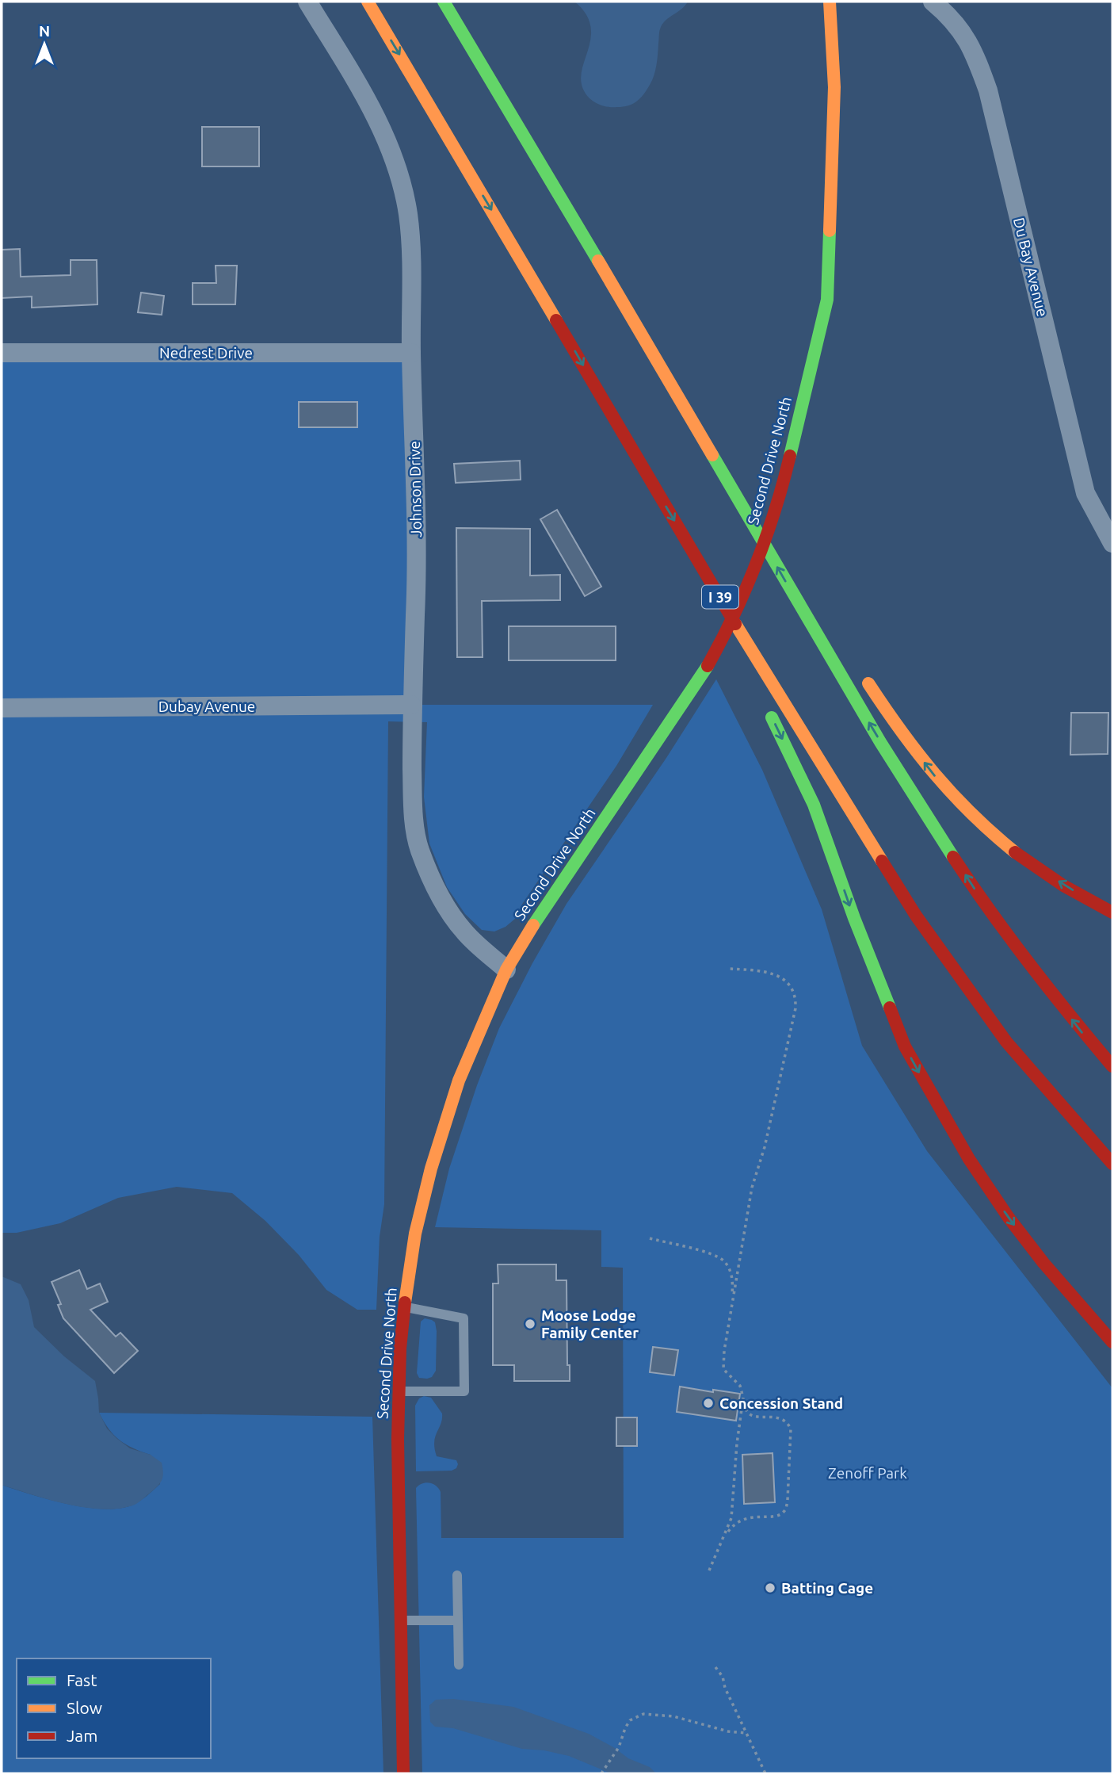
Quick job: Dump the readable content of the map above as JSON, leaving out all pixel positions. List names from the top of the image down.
{
  "streets": {
    "main road": ["Second Drive North", "I 39"],
    "street": [
      "Du Bay Avenue",
      "Nedrest Drive",
      "Johnson Drive",
      "Dubay Avenue"
    ]
  },
  "crossings": [
    ["Nedrest Drive", "Johnson Drive"],
    ["Second Drive North", "Johnson Drive"],
    ["Johnson Drive", "Dubay Avenue"]
  ],
  "parks": ["Zenoff Park"],
  "places": ["Moose Lodge Family Center", "Concession Stand", "Batting Cage"],
  "legend": ["Fast", "Slow", "Jam"],
  "north": "top"
}
